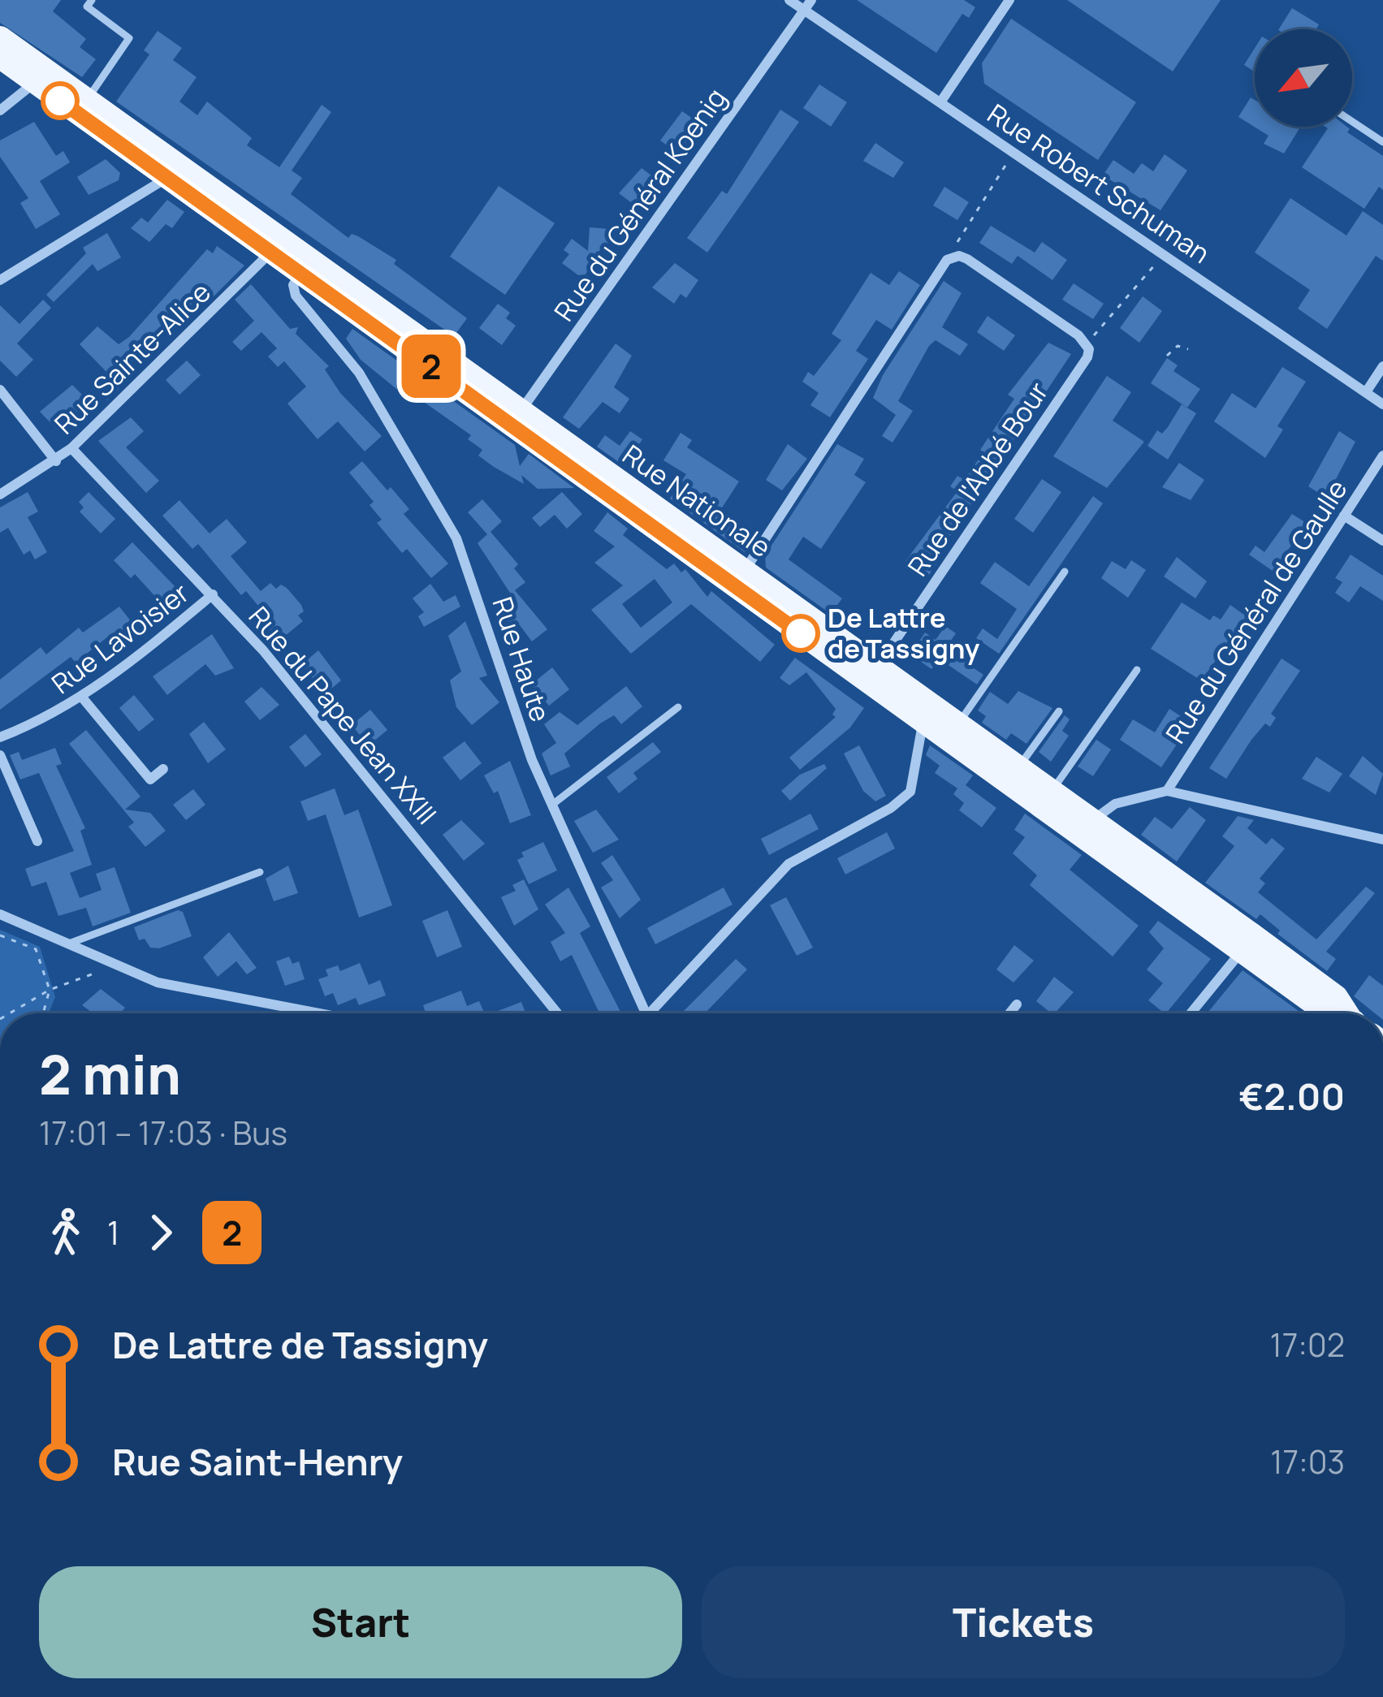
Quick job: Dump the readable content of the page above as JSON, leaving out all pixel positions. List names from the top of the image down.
{
  "streets": {
    "main road": ["Rue Nationale"],
    "street": [
      "Rue Robert Schuman",
      "Rue du Général Koenig",
      "Rue Sainte-Alice",
      "Rue de l'Abbé Bour",
      "Rue du Général de Gaulle",
      "Rue Lavoisier",
      "Rue Haute",
      "Rue du Pape Jean XXIII"
    ]
  },
  "crossings": [
    ["Rue Robert Schuman", "Rue du Général Koenig"],
    ["Rue du Général Koenig", "Rue Nationale"],
    ["Rue Sainte-Alice", "Rue Nationale"],
    ["Rue Sainte-Alice", "Rue du Pape Jean XXIII"],
    ["Rue de l'Abbé Bour", "Rue Nationale"],
    ["Rue Nationale", "Rue Haute"],
    ["Rue Lavoisier", "Rue du Pape Jean XXIII"]
  ],
  "places": ["De Lattre de Tassigny"],
  "lines": ["bus line 2"],
  "north": "bottom left",
  "page": {
    "on_map": "2",
    "heading": ["2 min", "17:01 – 17:03 · Bus", "€2.00"],
    "legs": ["1", "2"],
    "list": [
      {
        "name": "De Lattre de Tassigny",
        "value": "17:02"
      },
      {
        "name": "Rue Saint-Henry",
        "value": "17:03"
      }
    ],
    "buttons": ["Start", "Tickets"]
  }
}
